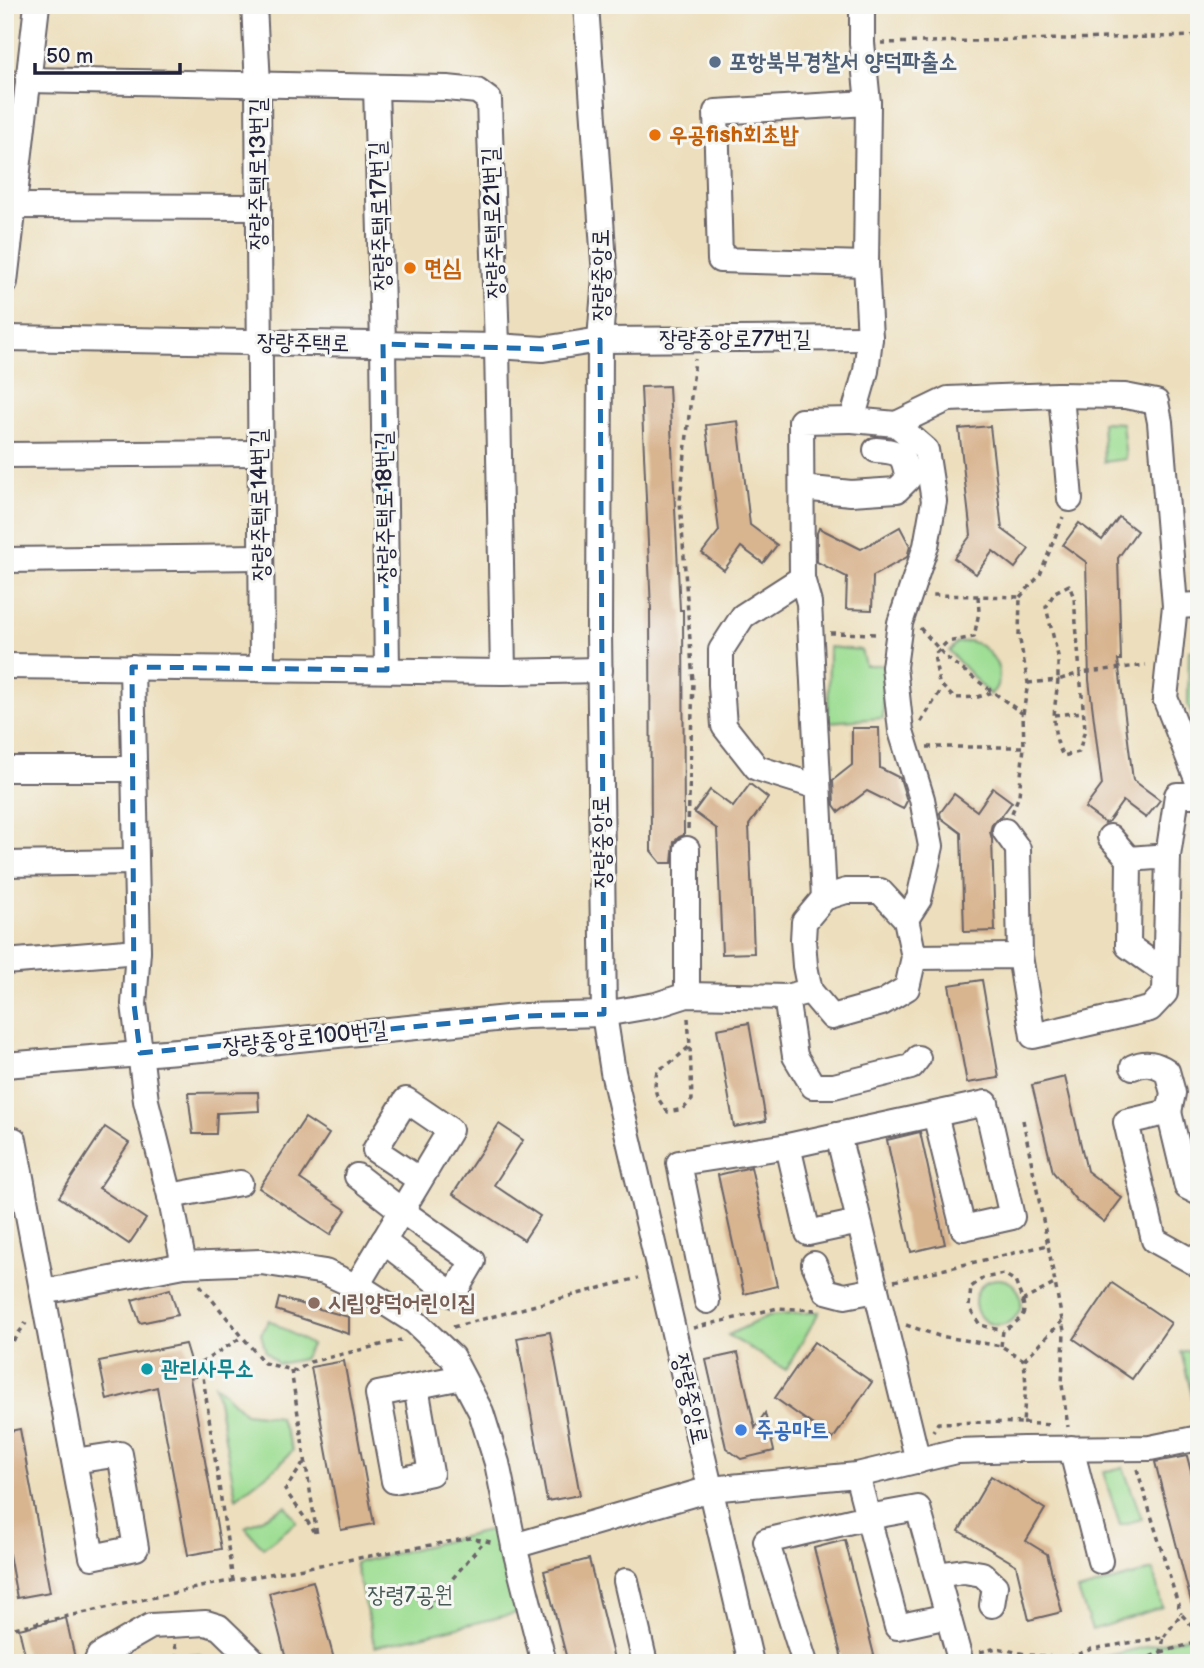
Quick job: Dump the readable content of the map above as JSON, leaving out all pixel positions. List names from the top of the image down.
{
  "streets": {
    "street": [
      "장량주택로13번길",
      "장량주택로17번길",
      "장량주택로21번길",
      "장량중앙로",
      "장량중앙로77번길",
      "장량주택로",
      "장량주택로14번길",
      "장량주택로18번길",
      "장량중앙로100번길"
    ]
  },
  "crossings": [
    ["장량주택로13번길", "장량주택로"],
    ["장량주택로13번길", "장량주택로14번길"],
    ["장량주택로17번길", "장량주택로21번길"],
    ["장량주택로17번길", "장량주택로"],
    ["장량주택로17번길", "장량주택로18번길"],
    ["장량주택로21번길", "장량주택로"],
    ["장량중앙로", "장량중앙로77번길"],
    ["장량중앙로", "장량주택로"],
    ["장량중앙로", "장량중앙로100번길"],
    ["장량중앙로77번길", "장량주택로"],
    ["장량주택로", "장량주택로14번길"],
    ["장량주택로", "장량주택로18번길"]
  ],
  "parks": ["장령7공원"],
  "places": [
    "포항북부경찰서 양덕파출소",
    "우공fish회초밥",
    "면심",
    "시립양덕어린이집",
    "관리사무소",
    "주공마트"
  ],
  "scale_bar": "50 m"
}
